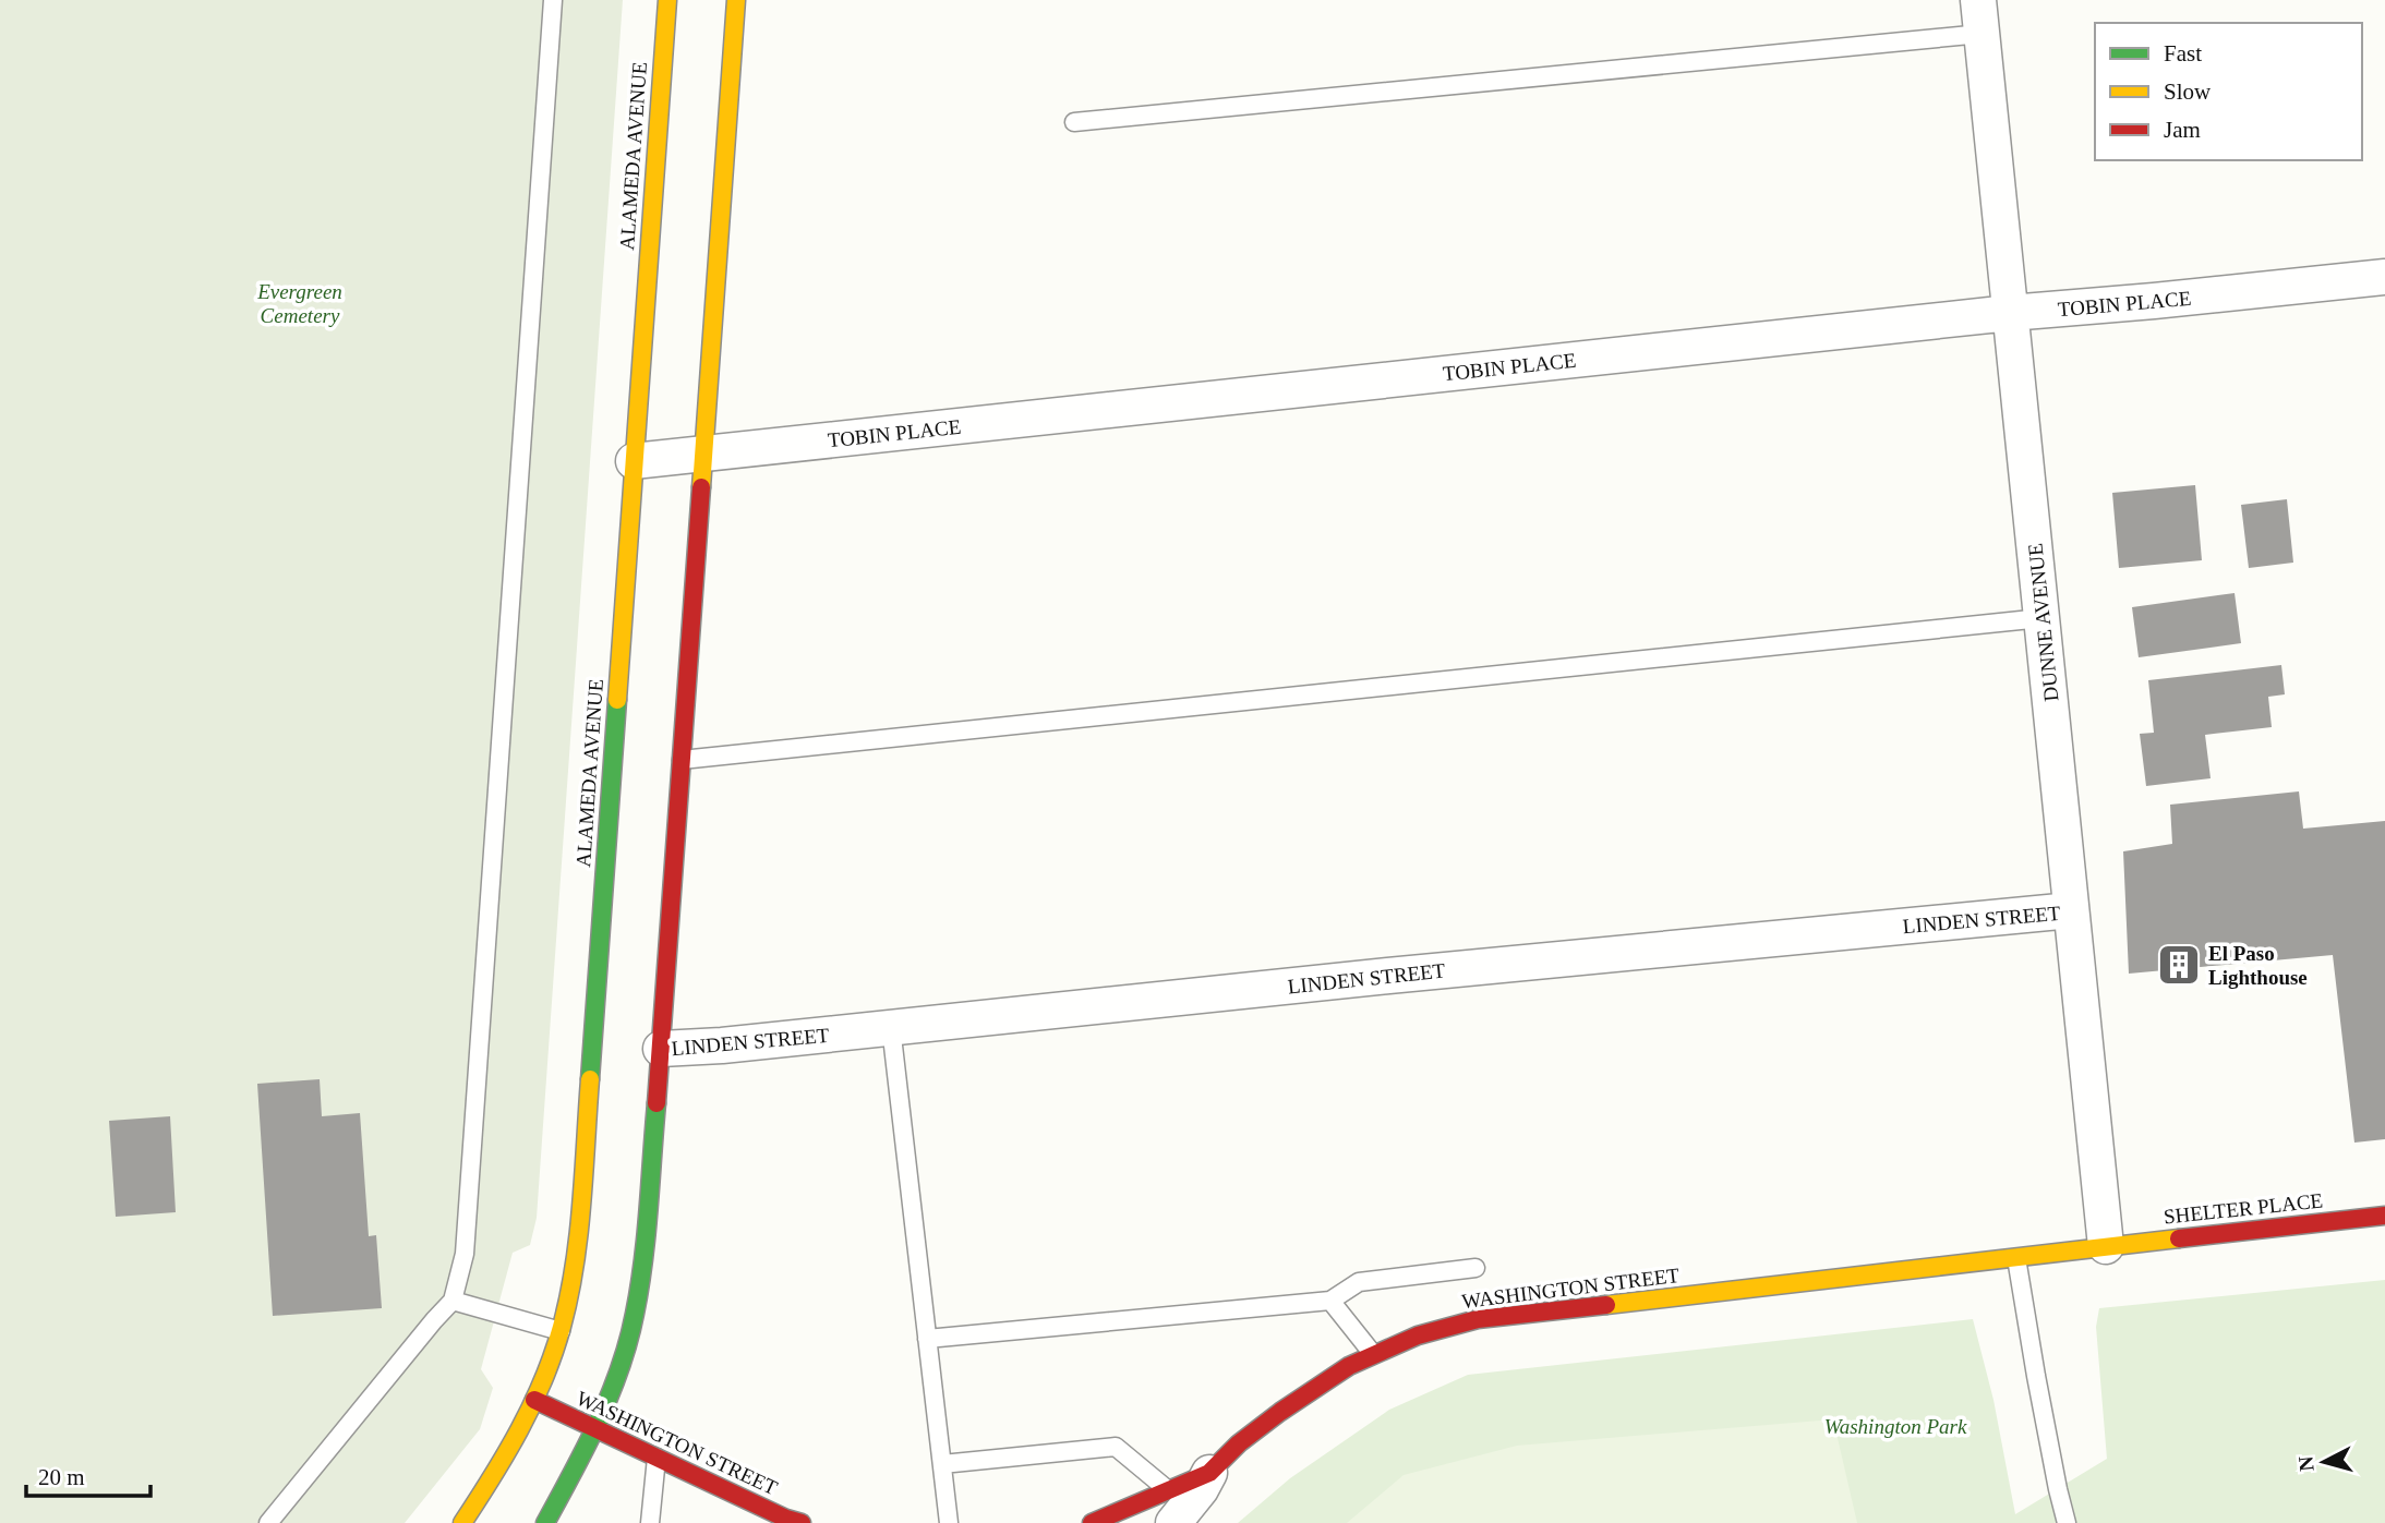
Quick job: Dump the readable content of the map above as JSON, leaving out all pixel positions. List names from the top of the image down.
{
  "streets": {
    "main road": ["ALAMEDA AVENUE", "SHELTER PLACE", "WASHINGTON STREET"],
    "street": ["TOBIN PLACE", "DUNNE AVENUE", "LINDEN STREET"]
  },
  "crossings": [
    ["ALAMEDA AVENUE", "TOBIN PLACE"],
    ["ALAMEDA AVENUE", "WASHINGTON STREET"],
    ["TOBIN PLACE", "DUNNE AVENUE"],
    ["DUNNE AVENUE", "LINDEN STREET"],
    ["DUNNE AVENUE", "SHELTER PLACE"],
    ["DUNNE AVENUE", "WASHINGTON STREET"],
    ["SHELTER PLACE", "WASHINGTON STREET"]
  ],
  "parks": ["Evergreen Cemetery", "Washington Park"],
  "places": {
    "building": ["El Paso Lighthouse"]
  },
  "legend": ["Fast", "Slow", "Jam"],
  "scale_bar": "20 m",
  "north": "left"
}
